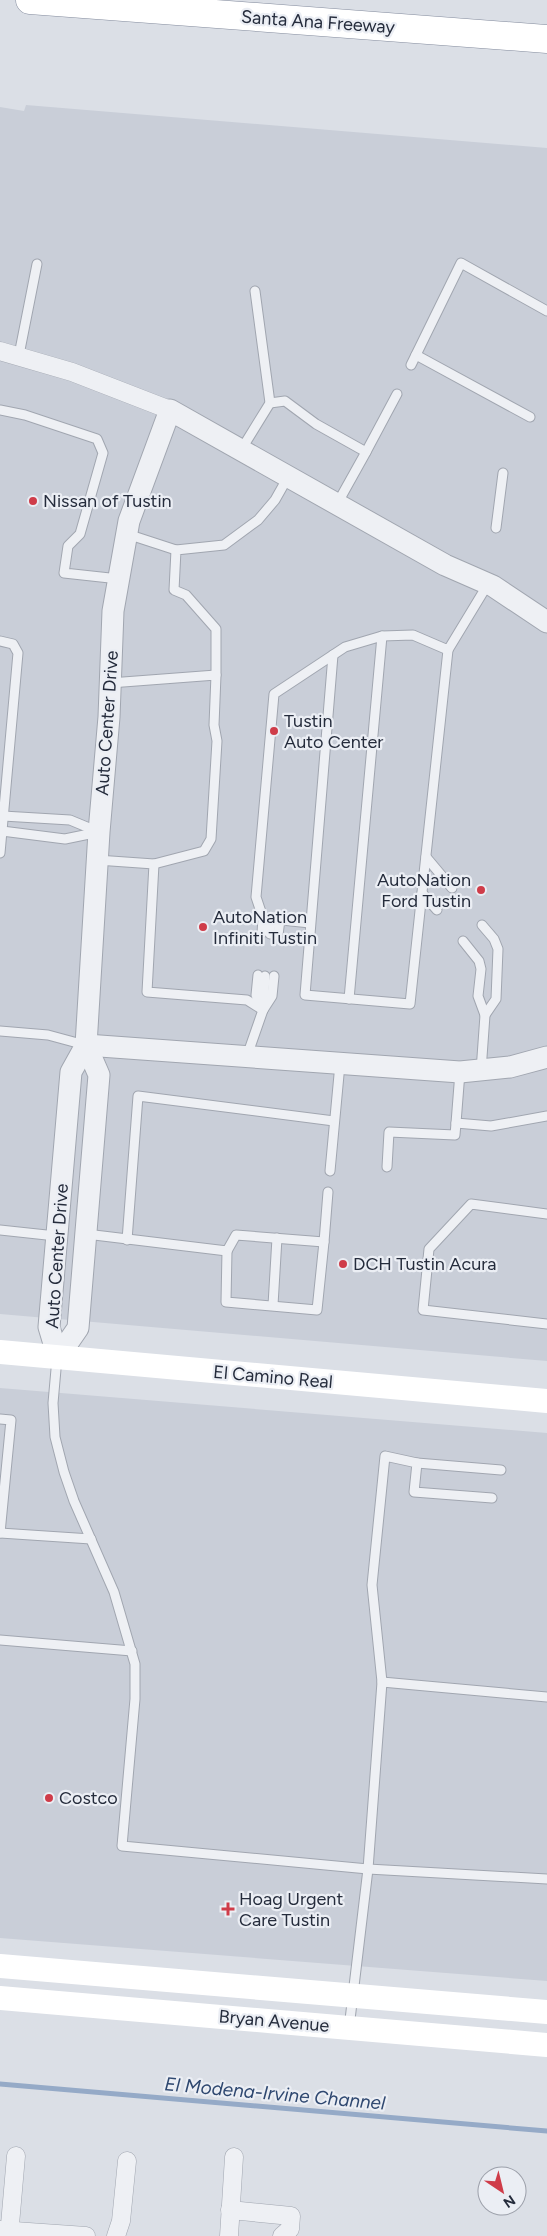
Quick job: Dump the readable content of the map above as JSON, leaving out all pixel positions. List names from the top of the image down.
{
  "streets": {
    "highway": ["Santa Ana Freeway"],
    "main road": ["El Camino Real", "Bryan Avenue"],
    "street": ["Auto Center Drive"]
  },
  "crossings": [
    ["Auto Center Drive", "El Camino Real"]
  ],
  "water": ["El Modena-Irvine Channel"],
  "places": {
    "other": [
      "Nissan of Tustin",
      "Tustin Auto Center",
      "AutoNation Ford Tustin",
      "AutoNation Infiniti Tustin",
      "DCH Tustin Acura",
      "Costco"
    ],
    "health": ["Hoag Urgent Care Tustin"]
  },
  "north": "bottom right"
}
